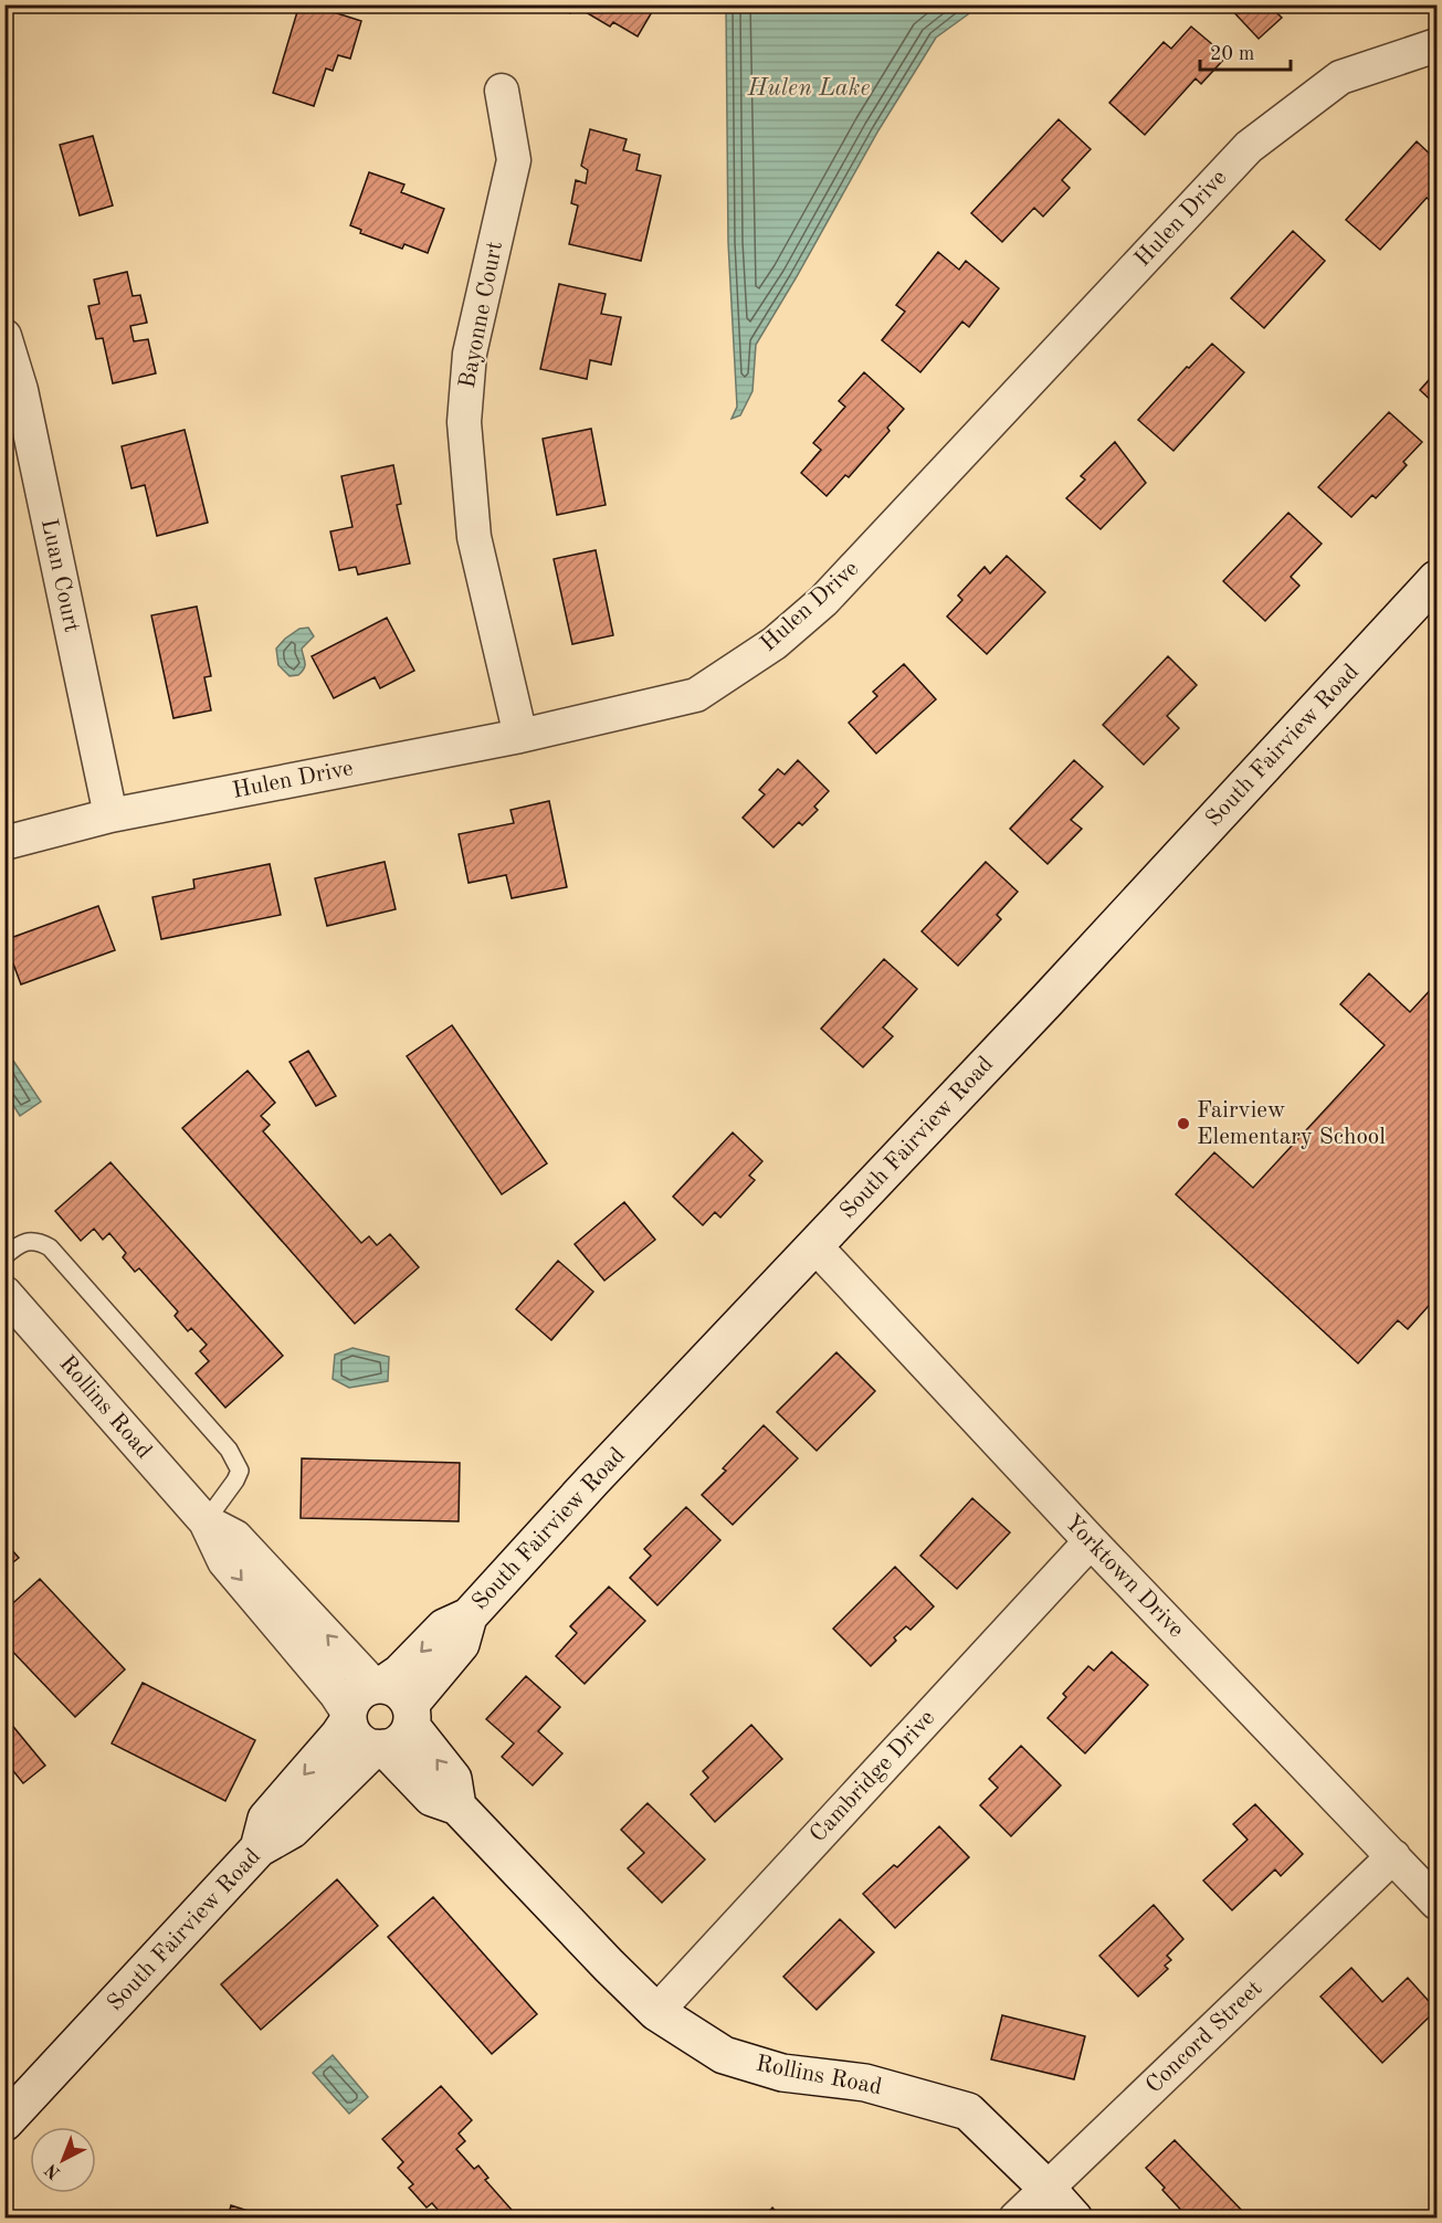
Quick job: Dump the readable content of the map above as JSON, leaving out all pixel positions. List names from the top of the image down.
{
  "streets": {
    "street": [
      "Hulen Drive",
      "Bayonne Court",
      "Luan Court",
      "South Fairview Road",
      "Rollins Road",
      "Yorktown Drive",
      "Cambridge Drive",
      "Concord Street"
    ]
  },
  "crossings": [
    ["Hulen Drive", "Bayonne Court"],
    ["Hulen Drive", "Luan Court"],
    ["South Fairview Road", "Rollins Road"],
    ["South Fairview Road", "Yorktown Drive"],
    ["Rollins Road", "Cambridge Drive"],
    ["Rollins Road", "Concord Street"],
    ["Yorktown Drive", "Cambridge Drive"],
    ["Yorktown Drive", "Concord Street"]
  ],
  "water": ["Hulen Lake"],
  "places": ["Fairview Elementary School"],
  "scale_bar": "20 m",
  "north": "bottom left"
}
